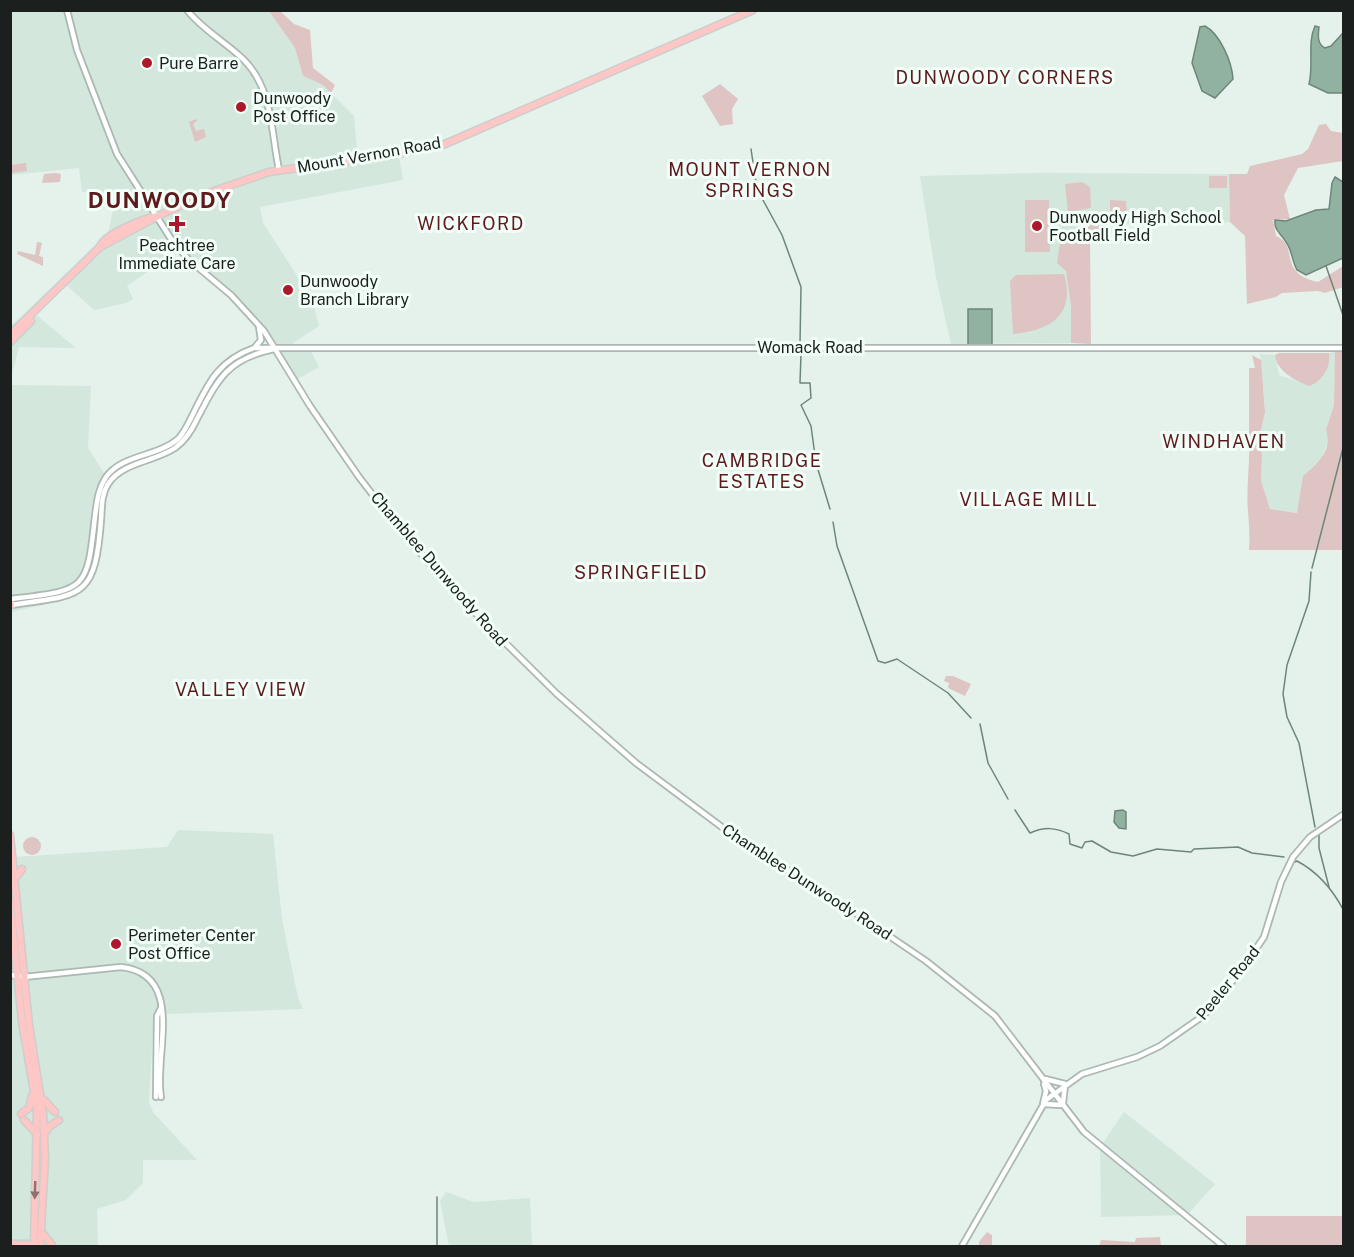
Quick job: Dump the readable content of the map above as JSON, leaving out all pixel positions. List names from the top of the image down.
{
  "streets": {
    "main road": ["Mount Vernon Road"],
    "street": ["Womack Road", "Chamblee Dunwoody Road", "Peeler Road"]
  },
  "crossings": [
    ["Mount Vernon Road", "Chamblee Dunwoody Road"],
    ["Womack Road", "Chamblee Dunwoody Road"]
  ],
  "districts": [
    "DUNWOODY CORNERS",
    "MOUNT VERNON SPRINGS",
    "DUNWOODY",
    "WICKFORD",
    "WINDHAVEN",
    "CAMBRIDGE ESTATES",
    "VILLAGE MILL",
    "SPRINGFIELD",
    "VALLEY VIEW"
  ],
  "places": {
    "other": [
      "Pure Barre",
      "Dunwoody Post Office",
      "Dunwoody High School Football Field",
      "Dunwoody Branch Library",
      "Perimeter Center Post Office"
    ],
    "health": ["Peachtree Immediate Care"]
  }
}
